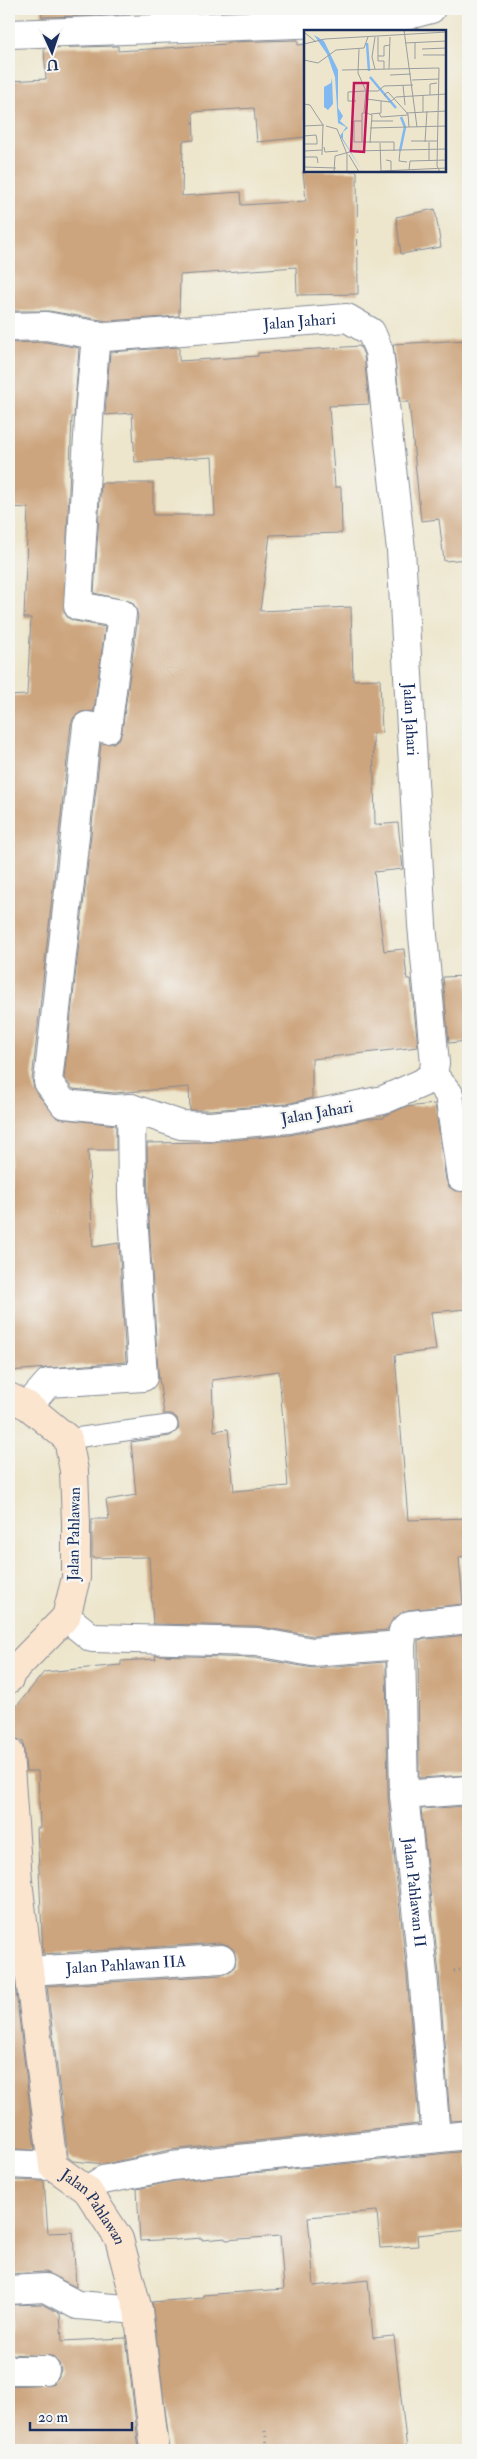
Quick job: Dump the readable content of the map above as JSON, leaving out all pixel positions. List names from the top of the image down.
{
  "streets": {
    "street": [
      "Jalan Jahari",
      "Jalan Pahlawan",
      "Jalan Pahlawan II",
      "Jalan Pahlawan IIA"
    ]
  },
  "crossings": [
    ["Jalan Pahlawan", "Jalan Pahlawan IIA"]
  ],
  "scale_bar": "20 m",
  "north": "bottom"
}
